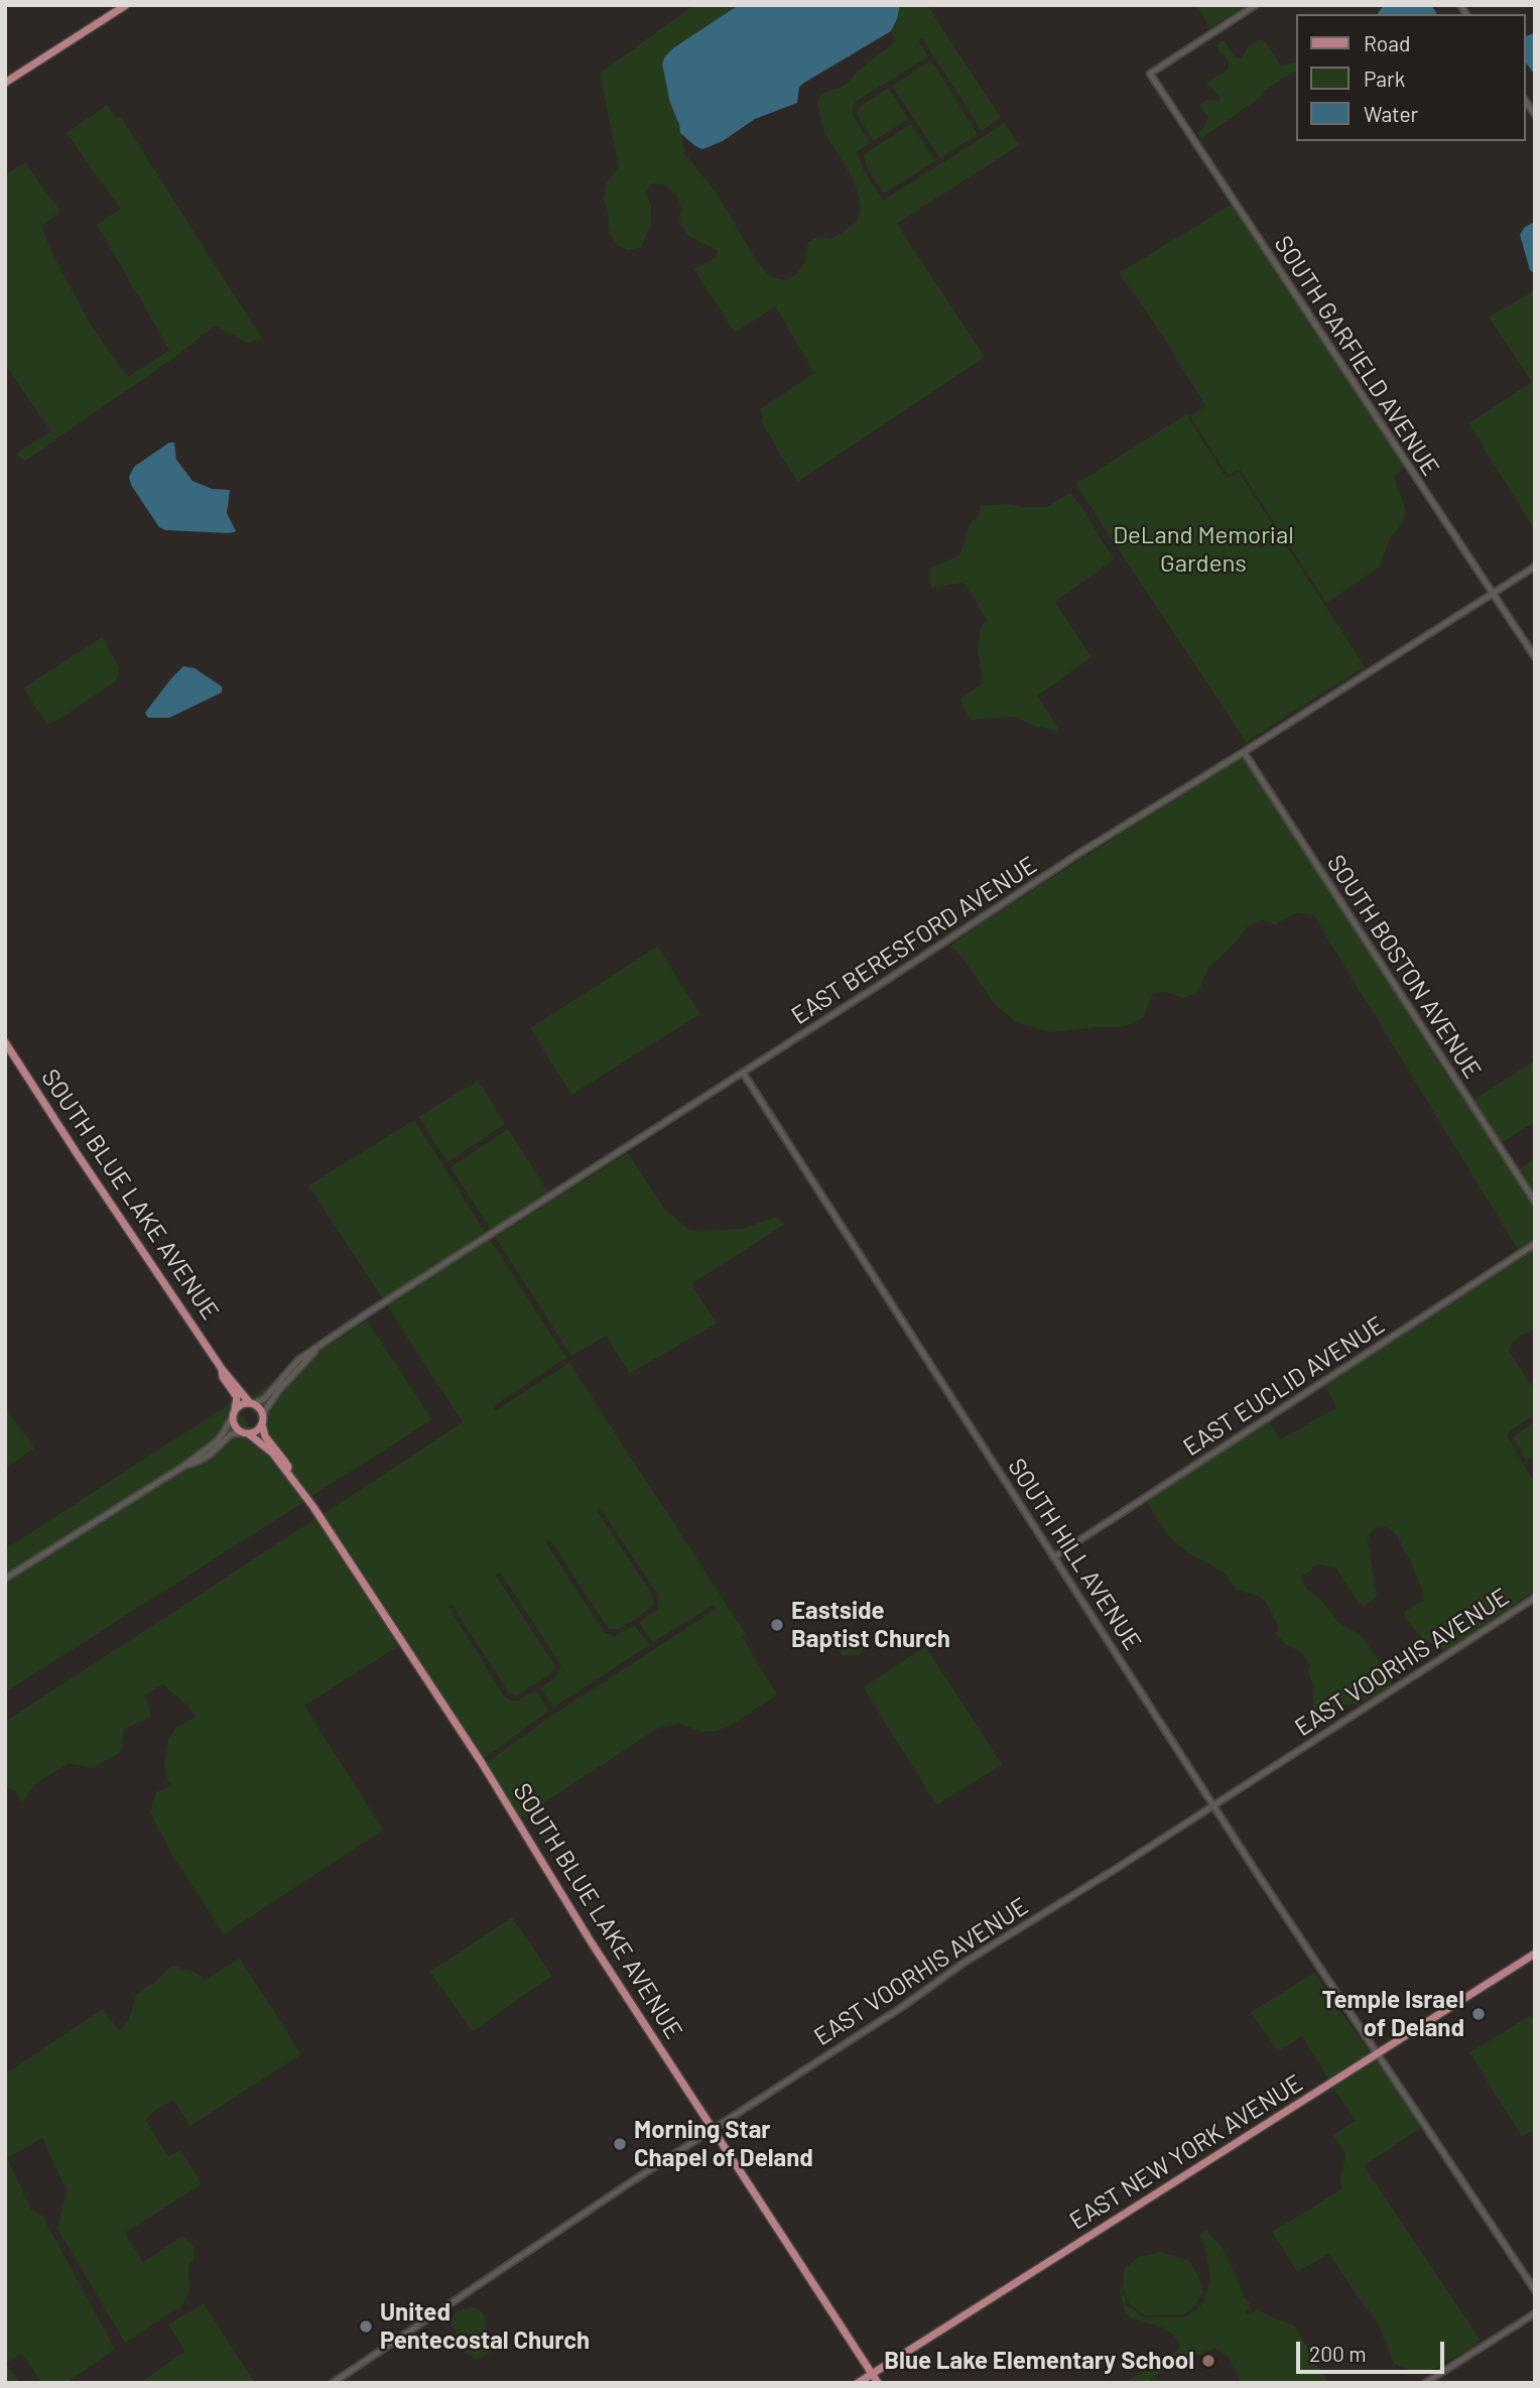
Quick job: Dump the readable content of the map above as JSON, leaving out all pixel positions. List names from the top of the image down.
{
  "streets": {
    "main road": ["SOUTH BLUE LAKE AVENUE", "EAST NEW YORK AVENUE"],
    "street": [
      "SOUTH GARFIELD AVENUE",
      "EAST BERESFORD AVENUE",
      "SOUTH BOSTON AVENUE",
      "EAST EUCLID AVENUE",
      "SOUTH HILL AVENUE",
      "EAST VOORHIS AVENUE"
    ]
  },
  "crossings": [
    ["SOUTH GARFIELD AVENUE", "EAST BERESFORD AVENUE"],
    ["EAST BERESFORD AVENUE", "SOUTH BOSTON AVENUE"],
    ["EAST BERESFORD AVENUE", "SOUTH BLUE LAKE AVENUE"],
    ["EAST BERESFORD AVENUE", "SOUTH HILL AVENUE"],
    ["SOUTH BLUE LAKE AVENUE", "EAST VOORHIS AVENUE"],
    ["SOUTH BLUE LAKE AVENUE", "EAST NEW YORK AVENUE"],
    ["EAST EUCLID AVENUE", "SOUTH HILL AVENUE"],
    ["SOUTH HILL AVENUE", "EAST VOORHIS AVENUE"],
    ["SOUTH HILL AVENUE", "EAST NEW YORK AVENUE"]
  ],
  "parks": ["DeLand Memorial Gardens"],
  "places": [
    "Eastside Baptist Church",
    "Temple Israel of Deland",
    "Morning Star Chapel of Deland",
    "United Pentecostal Church",
    "Blue Lake Elementary School"
  ],
  "legend": ["Road", "Park", "Water"],
  "scale_bar": "200 m"
}
